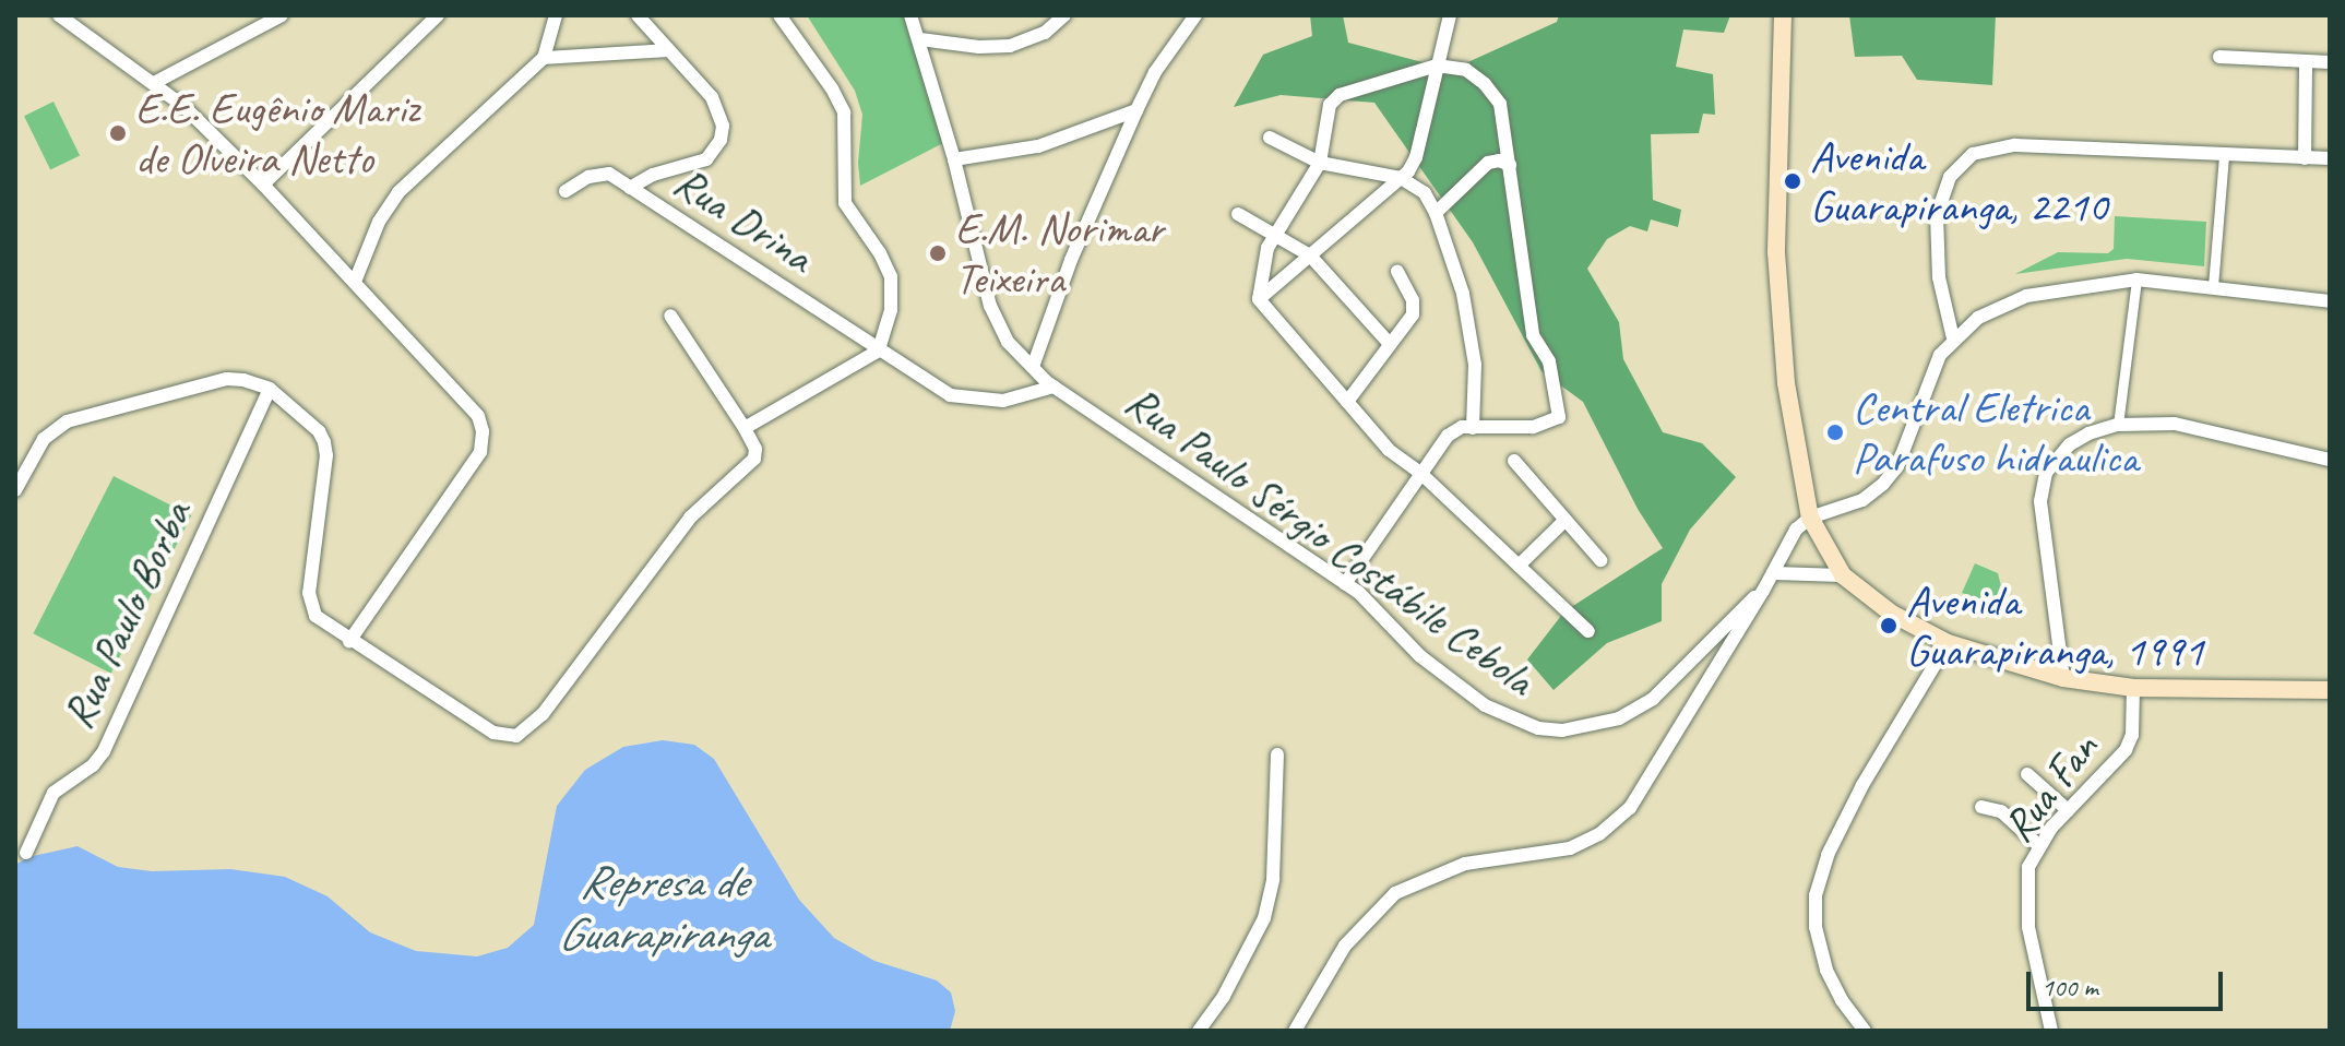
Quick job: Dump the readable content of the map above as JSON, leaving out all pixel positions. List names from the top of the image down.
{
  "streets": {
    "street": [
      "Rua Drina",
      "Rua Paulo Sérgio Costábile Cebola",
      "Rua Paulo Borba",
      "Rua Fan"
    ]
  },
  "water": ["Represa de Guarapiranga"],
  "places": [
    "E.E. Eugênio Mariz de Olveira Netto",
    "Avenida Guarapiranga, 2210",
    "E.M. Norimar Teixeira",
    "Central Eletrica Parafuso hidraulica",
    "Avenida Guarapiranga, 1991"
  ],
  "scale_bar": "100 m"
}
